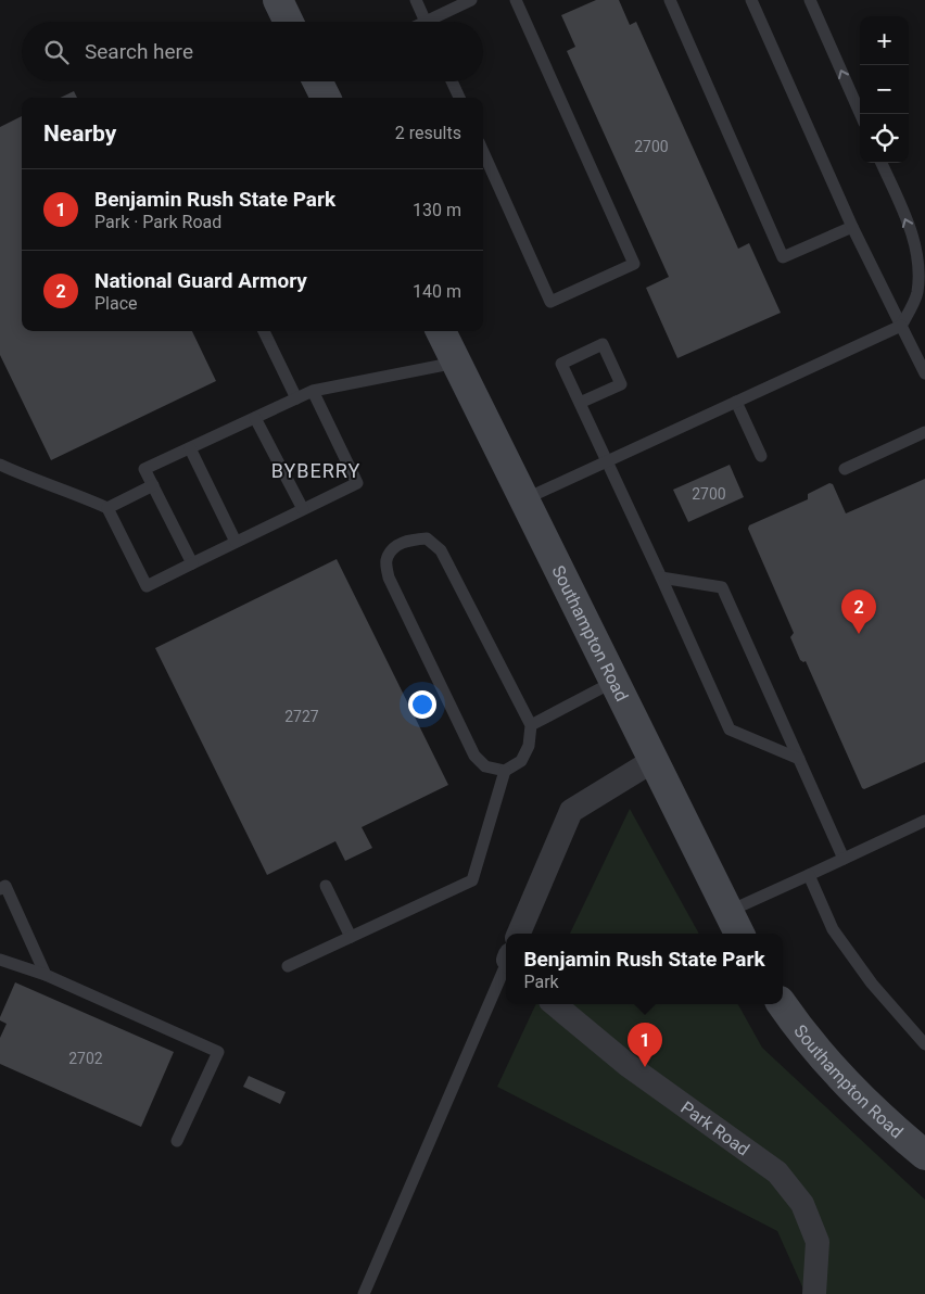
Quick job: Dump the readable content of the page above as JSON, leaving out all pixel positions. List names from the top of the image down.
{
  "streets": {
    "street": ["Southampton Road", "Park Road"]
  },
  "districts": ["BYBERRY"],
  "house_numbers": [
    "2700",
    "2700",
    "2727",
    "2702"
  ],
  "page": {
    "map_buttons": ["+", "−"],
    "search": "Search here",
    "heading": ["Nearby", "2 results"],
    "list": [
      {
        "mark": "1",
        "name": "Benjamin Rush State Park",
        "note": "Park · Park Road",
        "value": "130 m"
      },
      {
        "mark": "2",
        "name": "National Guard Armory",
        "note": "Place",
        "value": "140 m"
      }
    ],
    "pins": ["2", "1"],
    "popup": ["Benjamin Rush State Park", "Park"]
  }
}
